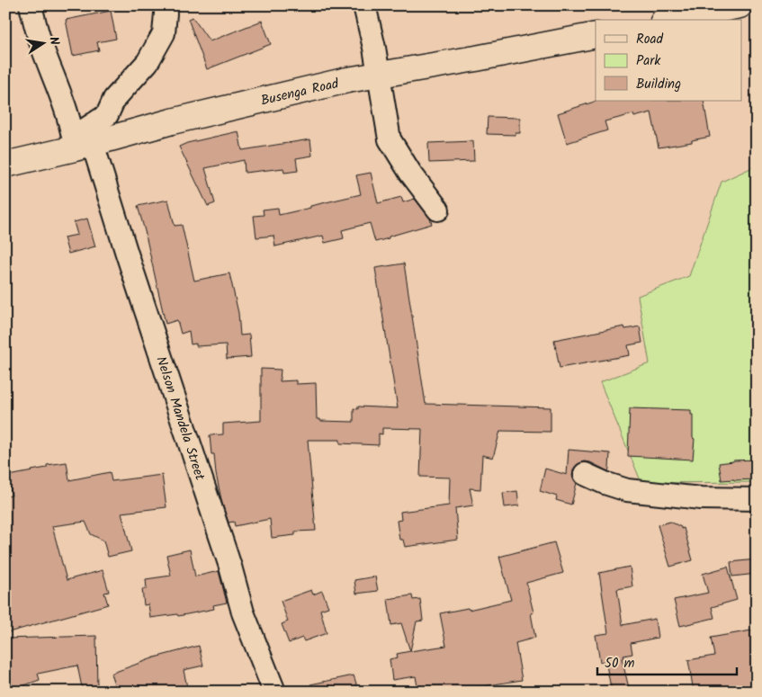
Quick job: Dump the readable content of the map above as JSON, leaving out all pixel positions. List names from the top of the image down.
{
  "streets": {
    "street": ["Busenga Road", "Nelson Mandela Street"]
  },
  "crossings": [
    ["Busenga Road", "Nelson Mandela Street"]
  ],
  "legend": ["Road", "Park", "Building"],
  "scale_bar": "50 m",
  "north": "right"
}
